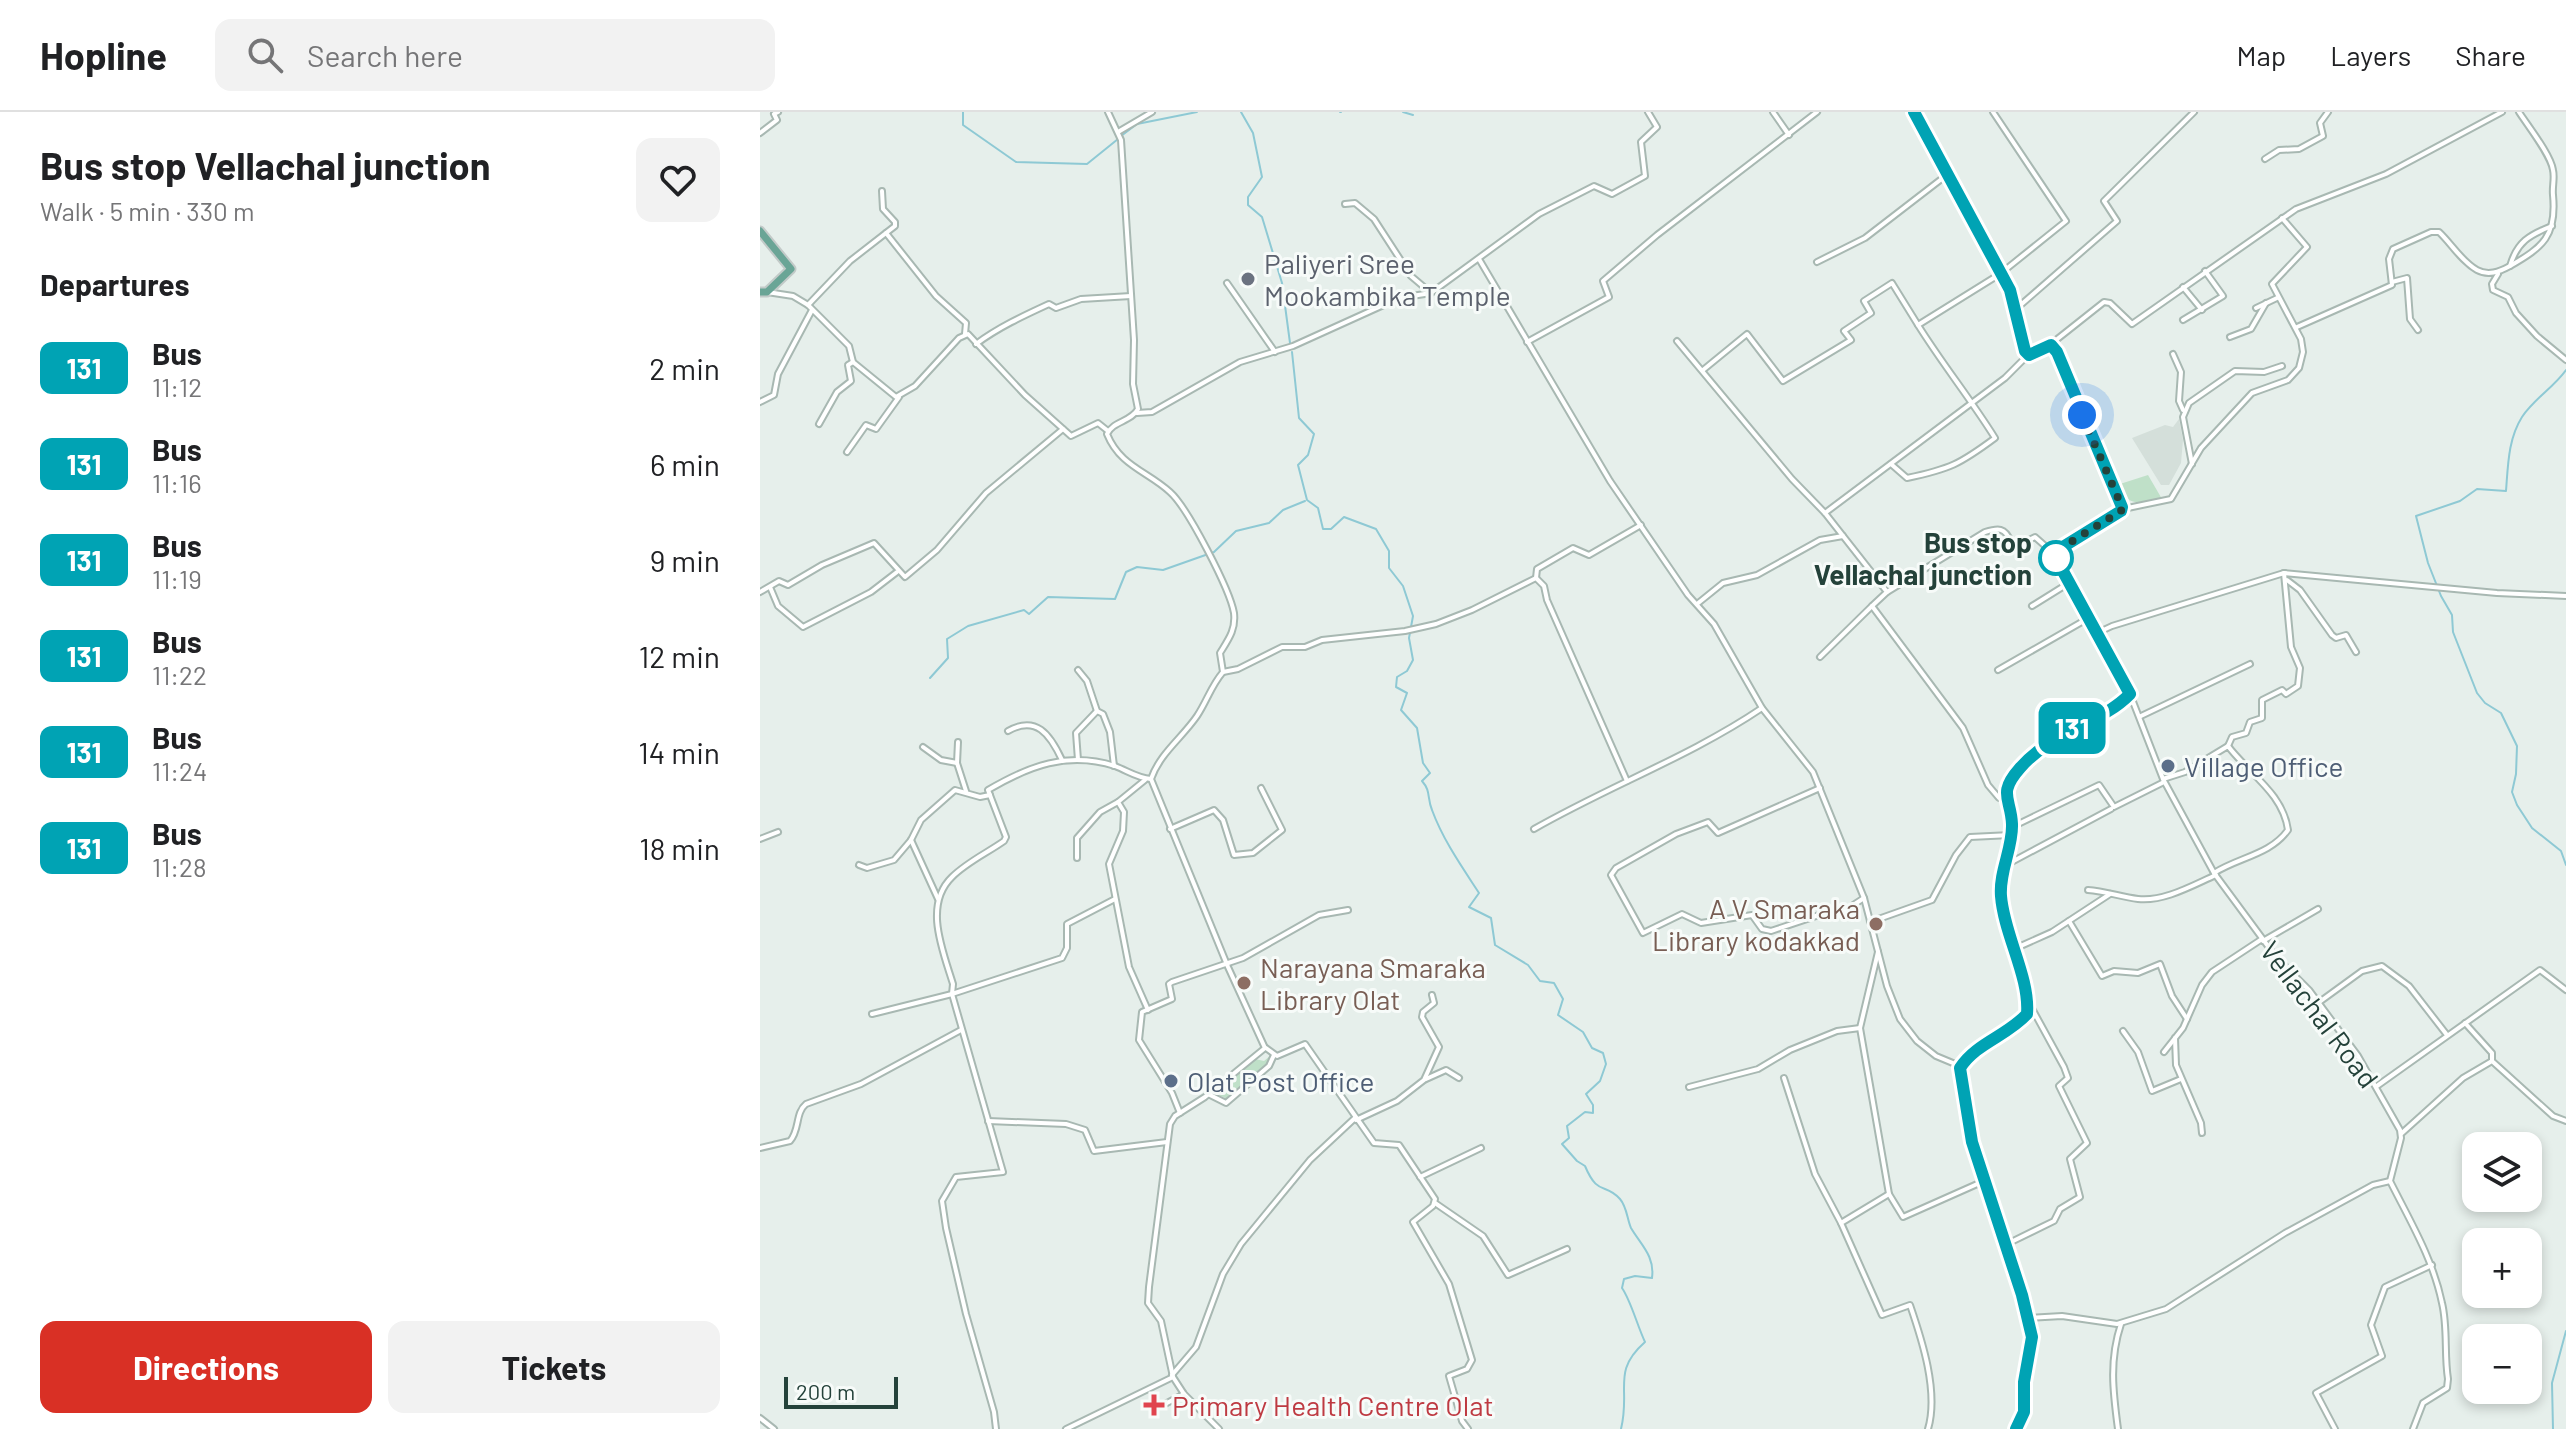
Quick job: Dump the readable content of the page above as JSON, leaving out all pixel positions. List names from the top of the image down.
{
  "streets": {
    "street": ["Vellachal Road"]
  },
  "places": {
    "other": [
      "Paliyeri Sree Mookambika Temple",
      "Bus stop Vellachal junction",
      "Village Office",
      "A V Smaraka Library kodakkad",
      "Narayana Smaraka Library Olat",
      "Olat Post Office"
    ],
    "health": ["Primary Health Centre Olat"]
  },
  "lines": ["bus line 131"],
  "scale_bar": "200 m",
  "page": {
    "header": "Hopline",
    "search": "Search here",
    "nav": ["Map", "Layers", "Share"],
    "heading": [
      ["Bus stop Vellachal junction", "Walk · 5 min · 330 m"],
      "Departures"
    ],
    "on_map": "131",
    "list": [
      {
        "mark": "131",
        "name": "Bus",
        "note": "11:12",
        "value": "2 min"
      },
      {
        "mark": "131",
        "name": "Bus",
        "note": "11:16",
        "value": "6 min"
      },
      {
        "mark": "131",
        "name": "Bus",
        "note": "11:19",
        "value": "9 min"
      },
      {
        "mark": "131",
        "name": "Bus",
        "note": "11:22",
        "value": "12 min"
      },
      {
        "mark": "131",
        "name": "Bus",
        "note": "11:24",
        "value": "14 min"
      },
      {
        "mark": "131",
        "name": "Bus",
        "note": "11:28",
        "value": "18 min"
      }
    ],
    "map_buttons": ["+", "−"],
    "buttons": ["Directions", "Tickets"],
    "scale": "200 m"
  }
}
